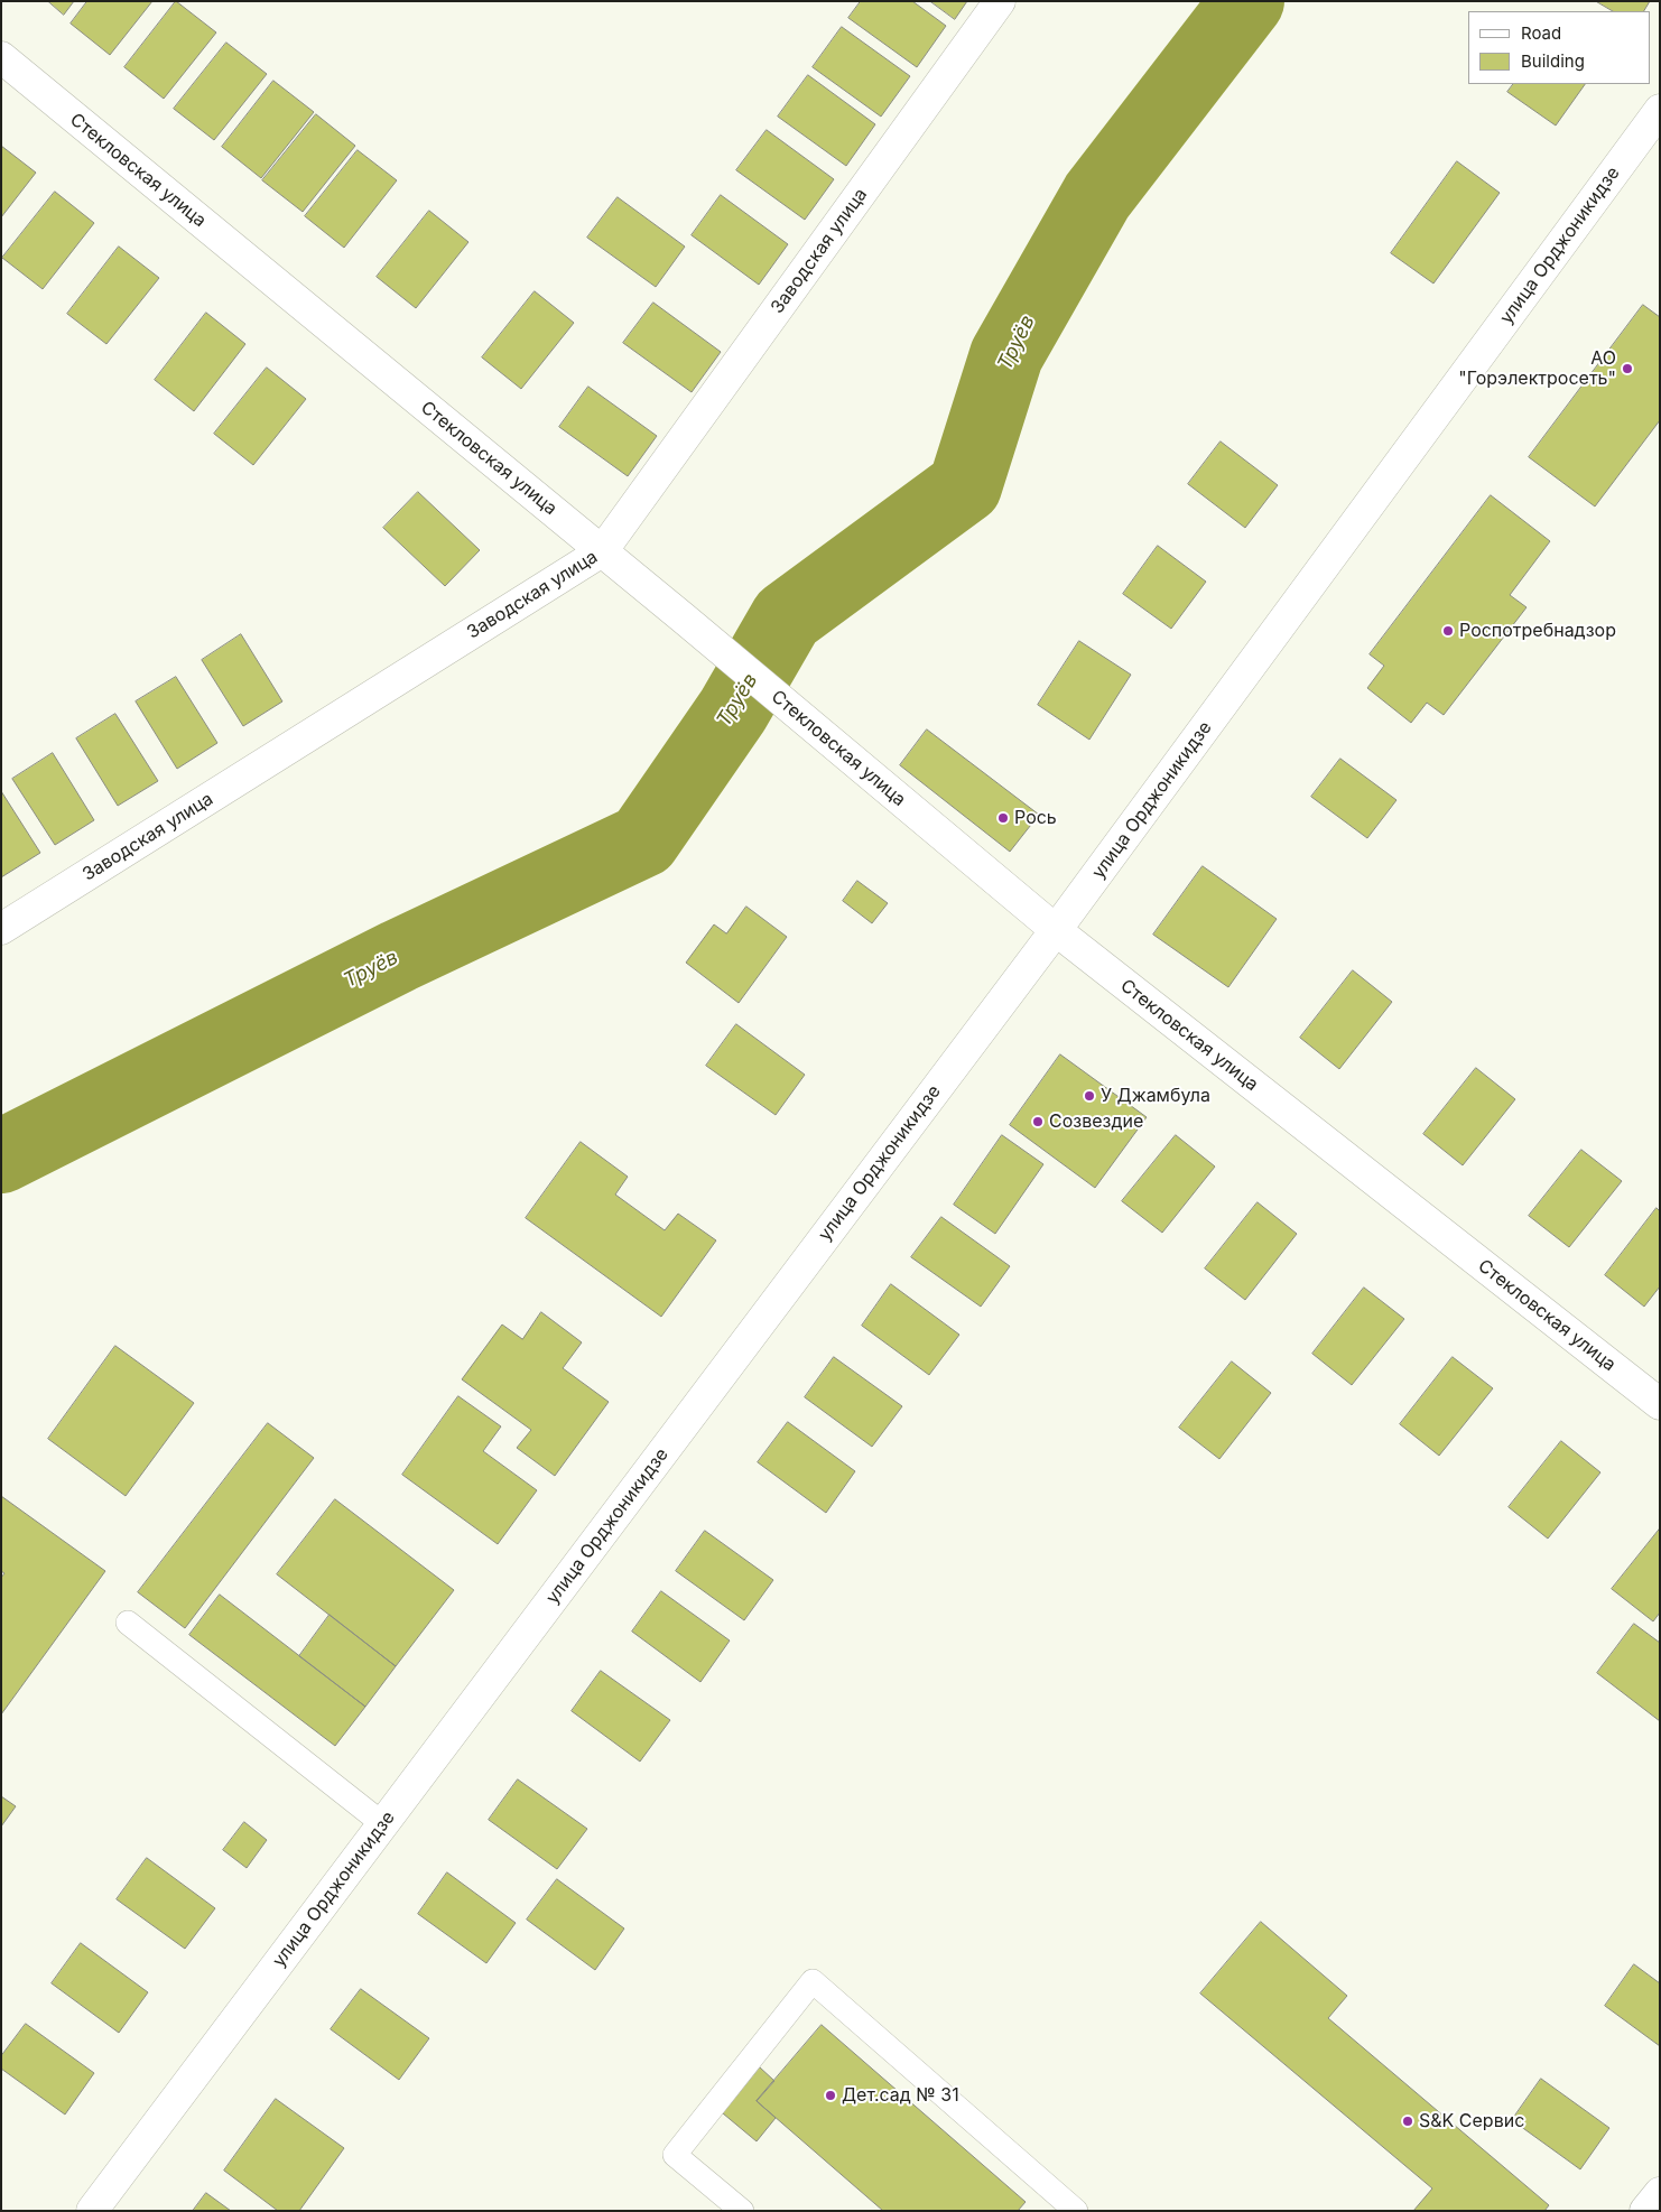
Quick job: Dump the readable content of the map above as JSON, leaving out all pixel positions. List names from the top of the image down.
{
  "streets": {
    "street": ["Стекловская улица", "улица Орджоникидзе", "Заводская улица"]
  },
  "crossings": [
    ["Стекловская улица", "улица Орджоникидзе"],
    ["Стекловская улица", "Заводская улица"]
  ],
  "water": ["Труёв"],
  "places": [
    "АО \"Горэлектросеть\"",
    "Роспотребнадзор",
    "Рось",
    "У Джамбула",
    "Созвездие",
    "Дет.сад № 31",
    "S&K Сервис"
  ],
  "legend": ["Road", "Building"]
}
